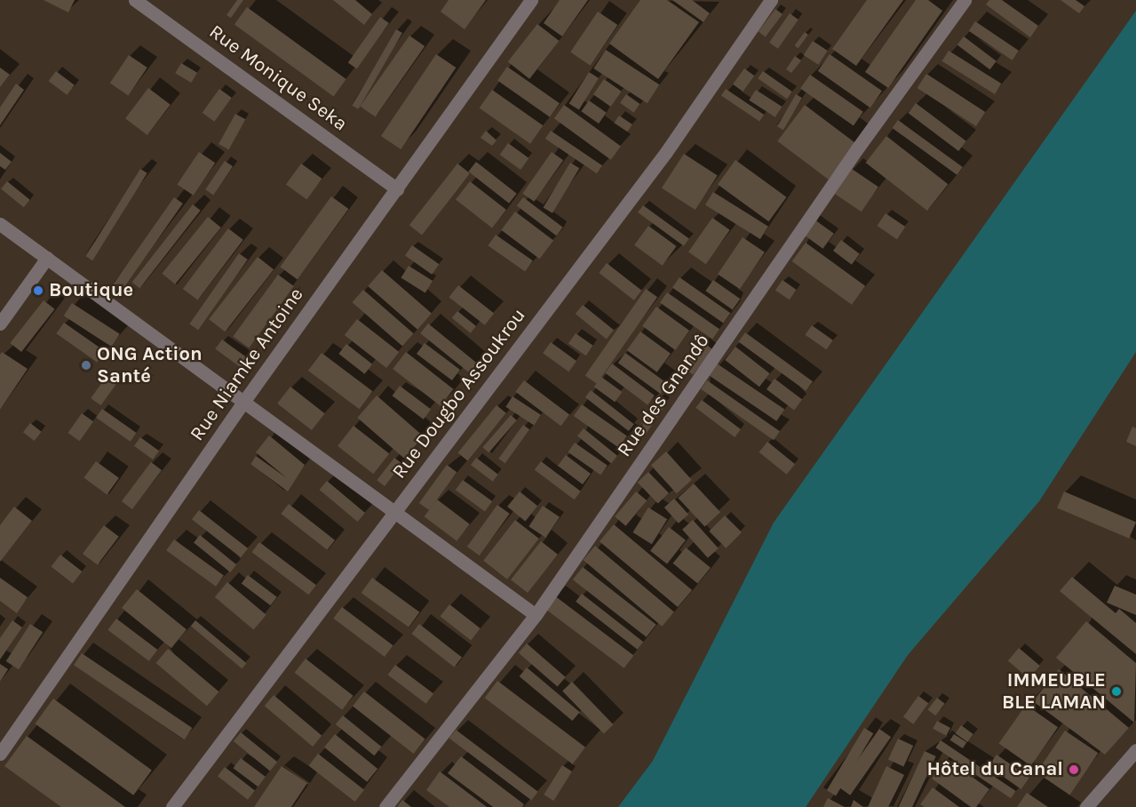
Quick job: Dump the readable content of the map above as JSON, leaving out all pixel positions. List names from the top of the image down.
{
  "streets": {
    "street": [
      "Rue Monique Seka",
      "Rue Niamke Antoine",
      "Rue Dougbo Assoukrou",
      "Rue des Gnandô"
    ]
  },
  "crossings": [
    ["Rue Monique Seka", "Rue Niamke Antoine"]
  ],
  "places": [
    "Boutique",
    "ONG Action Santé",
    "IMMEUBLE BLE LAMAN",
    "Hôtel du Canal"
  ]
}
